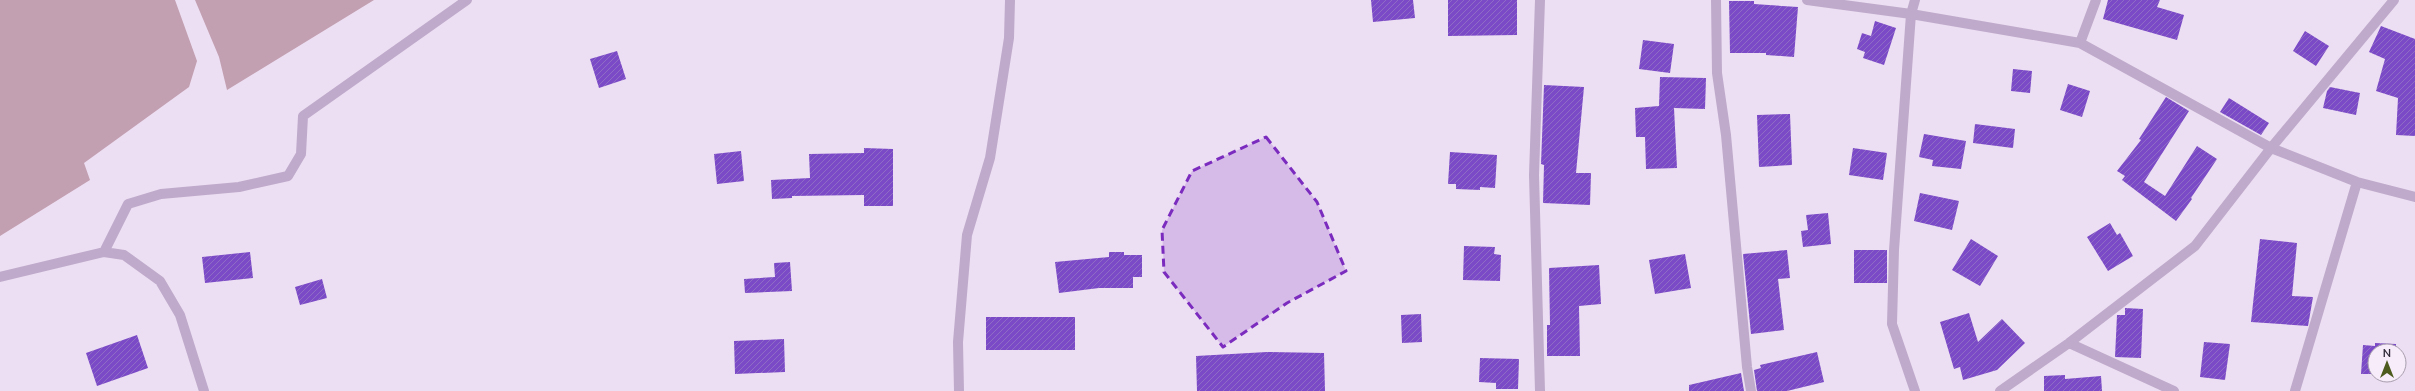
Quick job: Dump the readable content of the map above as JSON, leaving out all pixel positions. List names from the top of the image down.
{
  "north": "top"
}
